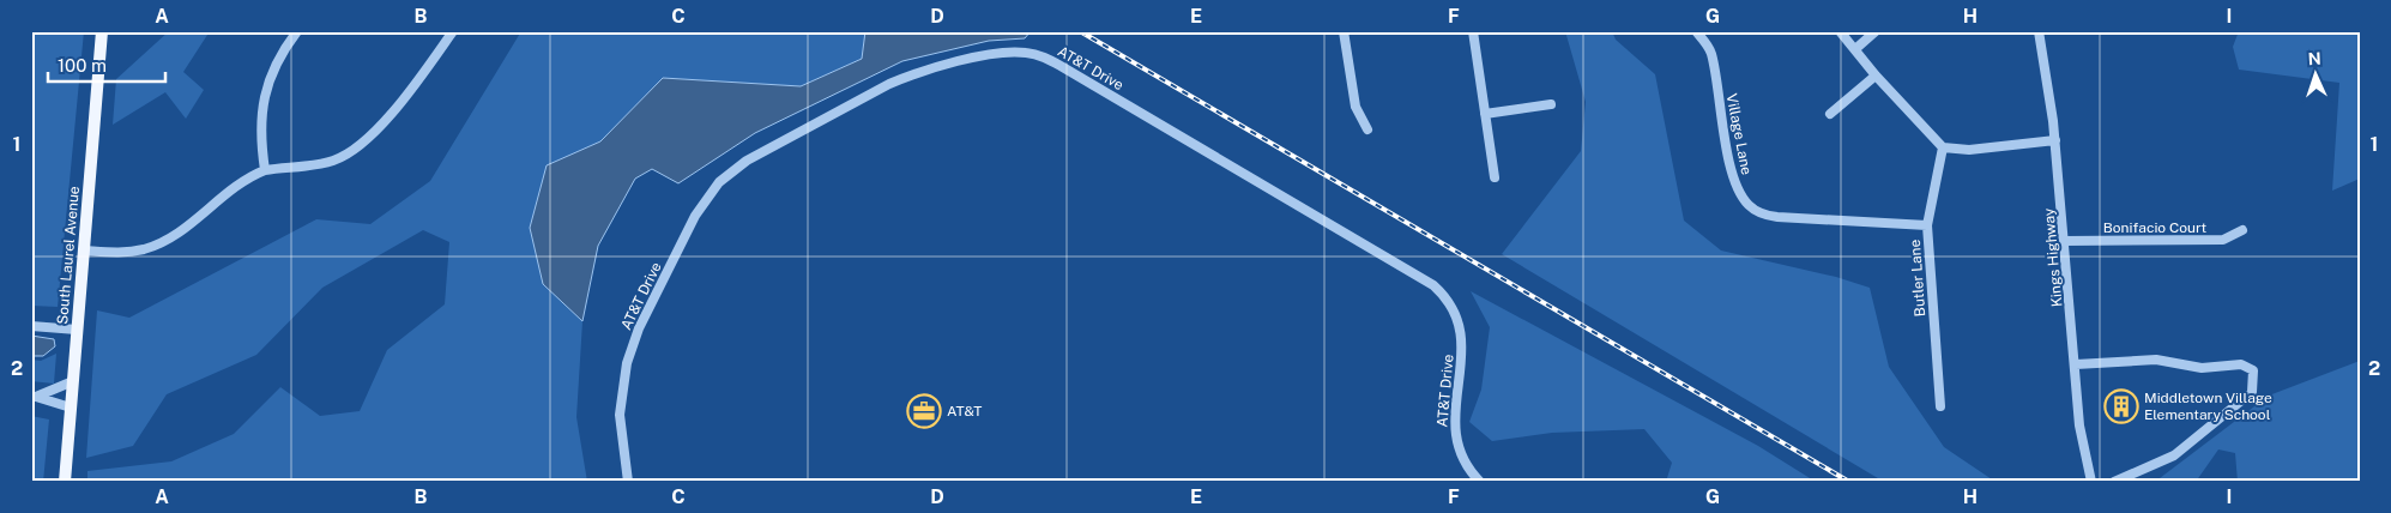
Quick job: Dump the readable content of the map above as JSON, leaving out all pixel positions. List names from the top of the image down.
{
  "streets": {
    "main road": ["South Laurel Avenue"],
    "street": [
      "AT&T Drive",
      "Village Lane",
      "Bonifacio Court",
      "Kings Highway",
      "Butler Lane"
    ]
  },
  "crossings": [
    ["Village Lane", "Butler Lane"],
    ["Bonifacio Court", "Kings Highway"]
  ],
  "places": {
    "building": ["Middletown Village Elementary School"],
    "office": ["AT&T"]
  },
  "scale_bar": "100 m",
  "north": "top",
  "grid": {
    "columns": [
      "A",
      "B",
      "C",
      "D",
      "E",
      "F",
      "G",
      "H",
      "I"
    ],
    "rows": ["1", "2"]
  }
}
